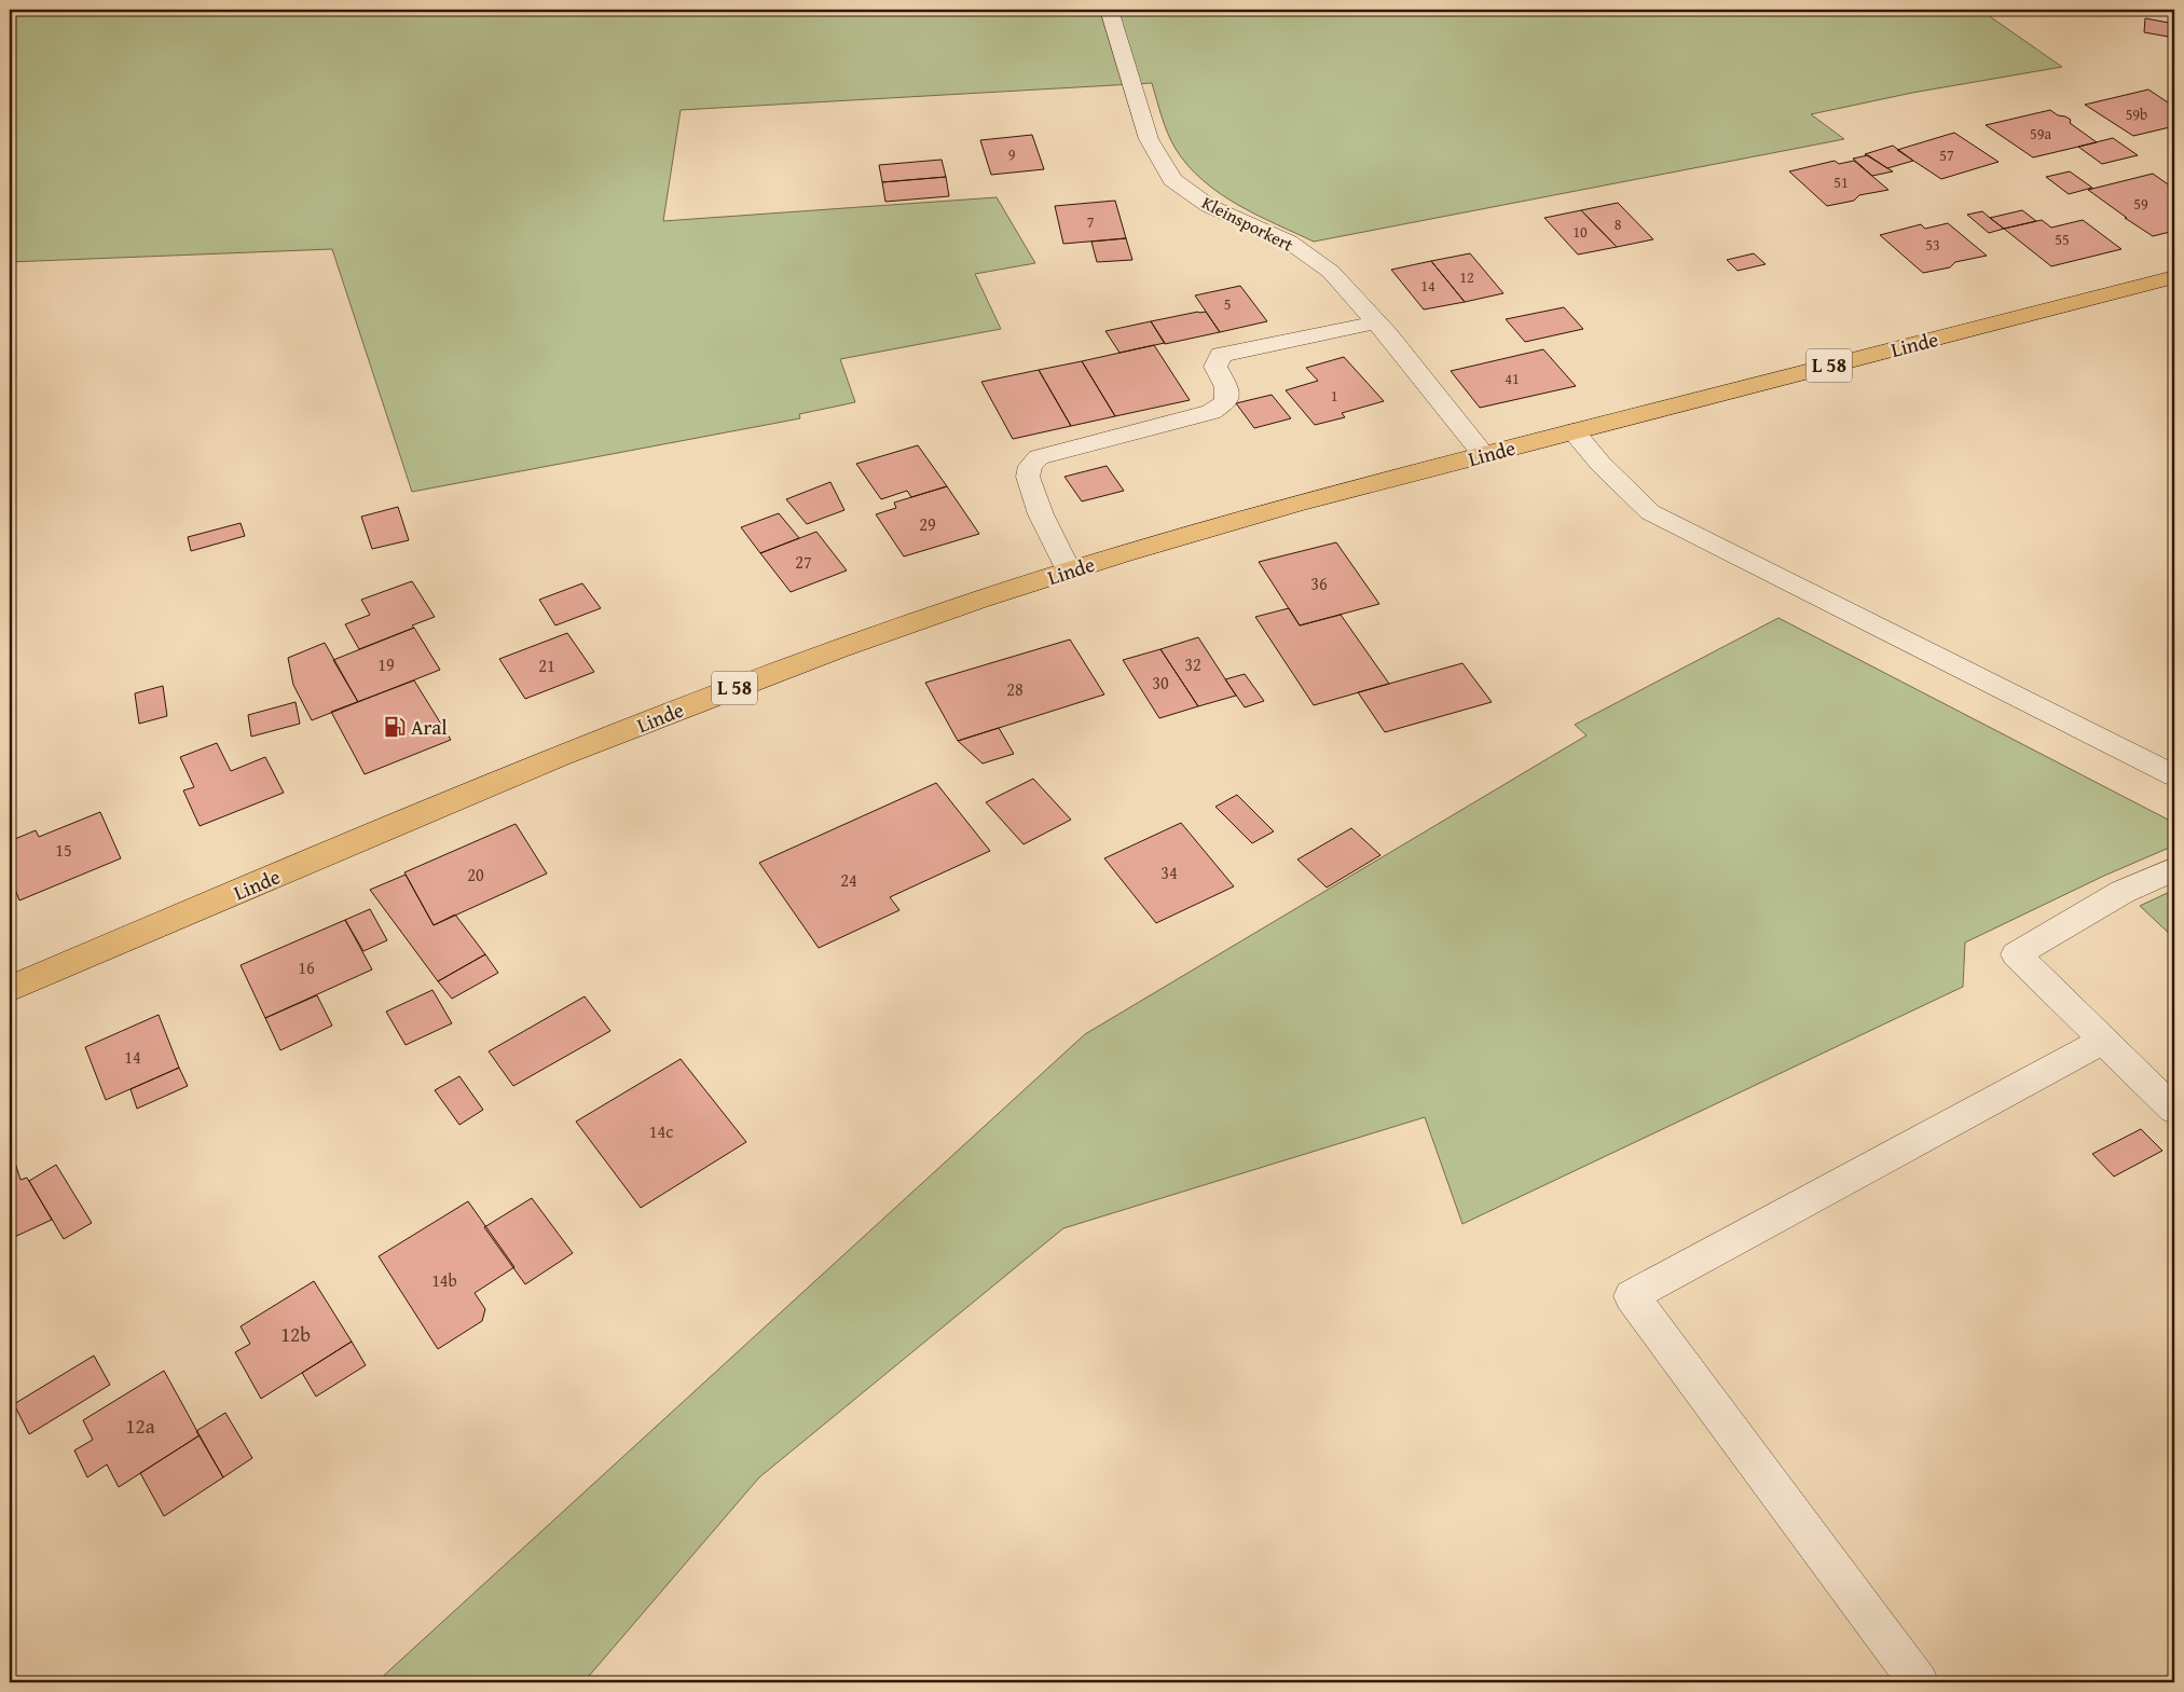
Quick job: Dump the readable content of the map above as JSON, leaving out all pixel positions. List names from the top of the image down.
{
  "streets": {
    "main road": ["Linde", "L 58"],
    "street": ["Kleinsporkert"]
  },
  "crossings": [
    ["Kleinsporkert", "Linde"]
  ],
  "places": {
    "fuel station": ["Aral"]
  },
  "house_numbers": [
    "59b",
    "59a",
    "9",
    "57",
    "51",
    "59",
    "7",
    "8",
    "10",
    "55",
    "53",
    "12",
    "14",
    "5",
    "41",
    "1",
    "29",
    "27",
    "36",
    "19",
    "32",
    "21",
    "30",
    "28",
    "15",
    "34",
    "20",
    "24",
    "16",
    "14",
    "14c",
    "14b",
    "12b",
    "12a"
  ]
}
